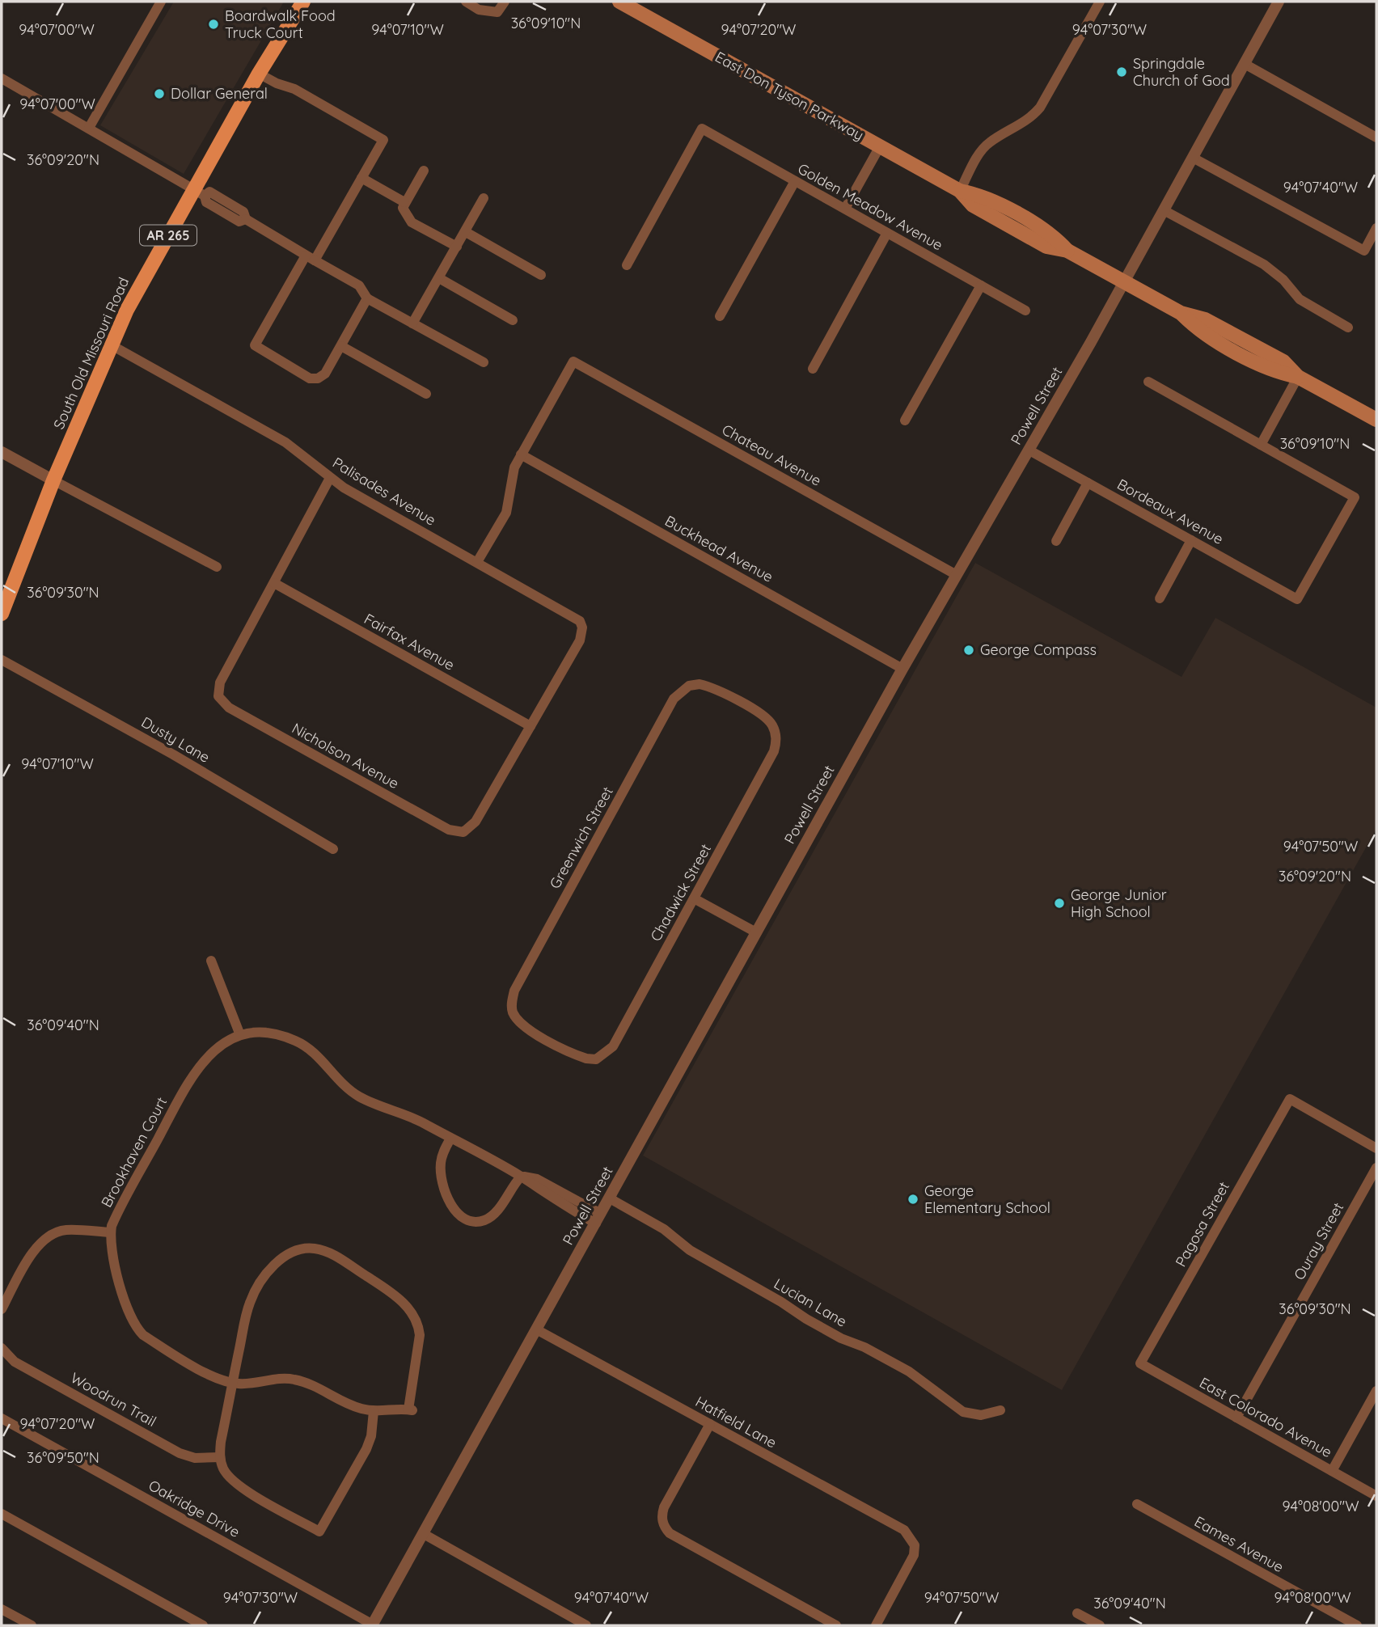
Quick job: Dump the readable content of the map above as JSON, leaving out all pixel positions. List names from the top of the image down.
{
  "streets": {
    "main road": ["East Don Tyson Parkway", "AR 265", "South Old Missouri Road"],
    "street": [
      "Golden Meadow Avenue",
      "Powell Street",
      "Chateau Avenue",
      "Palisades Avenue",
      "Bordeaux Avenue",
      "Buckhead Avenue",
      "Fairfax Avenue",
      "Dusty Lane",
      "Nicholson Avenue",
      "Greenwich Street",
      "Chadwick Street",
      "Brookhaven Court",
      "Pagosa Street",
      "Ouray Street",
      "Lucian Lane",
      "Woodrun Trail",
      "East Colorado Avenue",
      "Hatfield Lane",
      "Oakridge Drive",
      "Eames Avenue"
    ]
  },
  "crossings": [
    ["East Don Tyson Parkway", "Powell Street"],
    ["South Old Missouri Road", "Palisades Avenue"],
    ["Powell Street", "Chateau Avenue"],
    ["Powell Street", "Bordeaux Avenue"],
    ["Powell Street", "Buckhead Avenue"],
    ["Powell Street", "Brookhaven Court"],
    ["Powell Street", "Lucian Lane"],
    ["Powell Street", "Hatfield Lane"],
    ["Powell Street", "Oakridge Drive"],
    ["Chateau Avenue", "Buckhead Avenue"],
    ["Palisades Avenue", "Fairfax Avenue"],
    ["Palisades Avenue", "Nicholson Avenue"],
    ["Fairfax Avenue", "Nicholson Avenue"],
    ["Greenwich Street", "Chadwick Street"],
    ["Pagosa Street", "East Colorado Avenue"],
    ["Ouray Street", "East Colorado Avenue"]
  ],
  "places": [
    "Boardwalk Food Truck Court",
    "Springdale Church of God",
    "Dollar General",
    "George Compass",
    "George Junior High School",
    "George Elementary School"
  ],
  "coordinates": [
    "36°09'10\"N",
    "94°07'00\"W",
    "94°07'10\"W",
    "94°07'20\"W",
    "94°07'30\"W",
    "36°09'20\"N",
    "94°07'40\"W",
    "36°09'30\"N",
    "94°07'50\"W",
    "36°09'40\"N",
    "36°09'50\"N",
    "94°08'00\"W"
  ]
}
